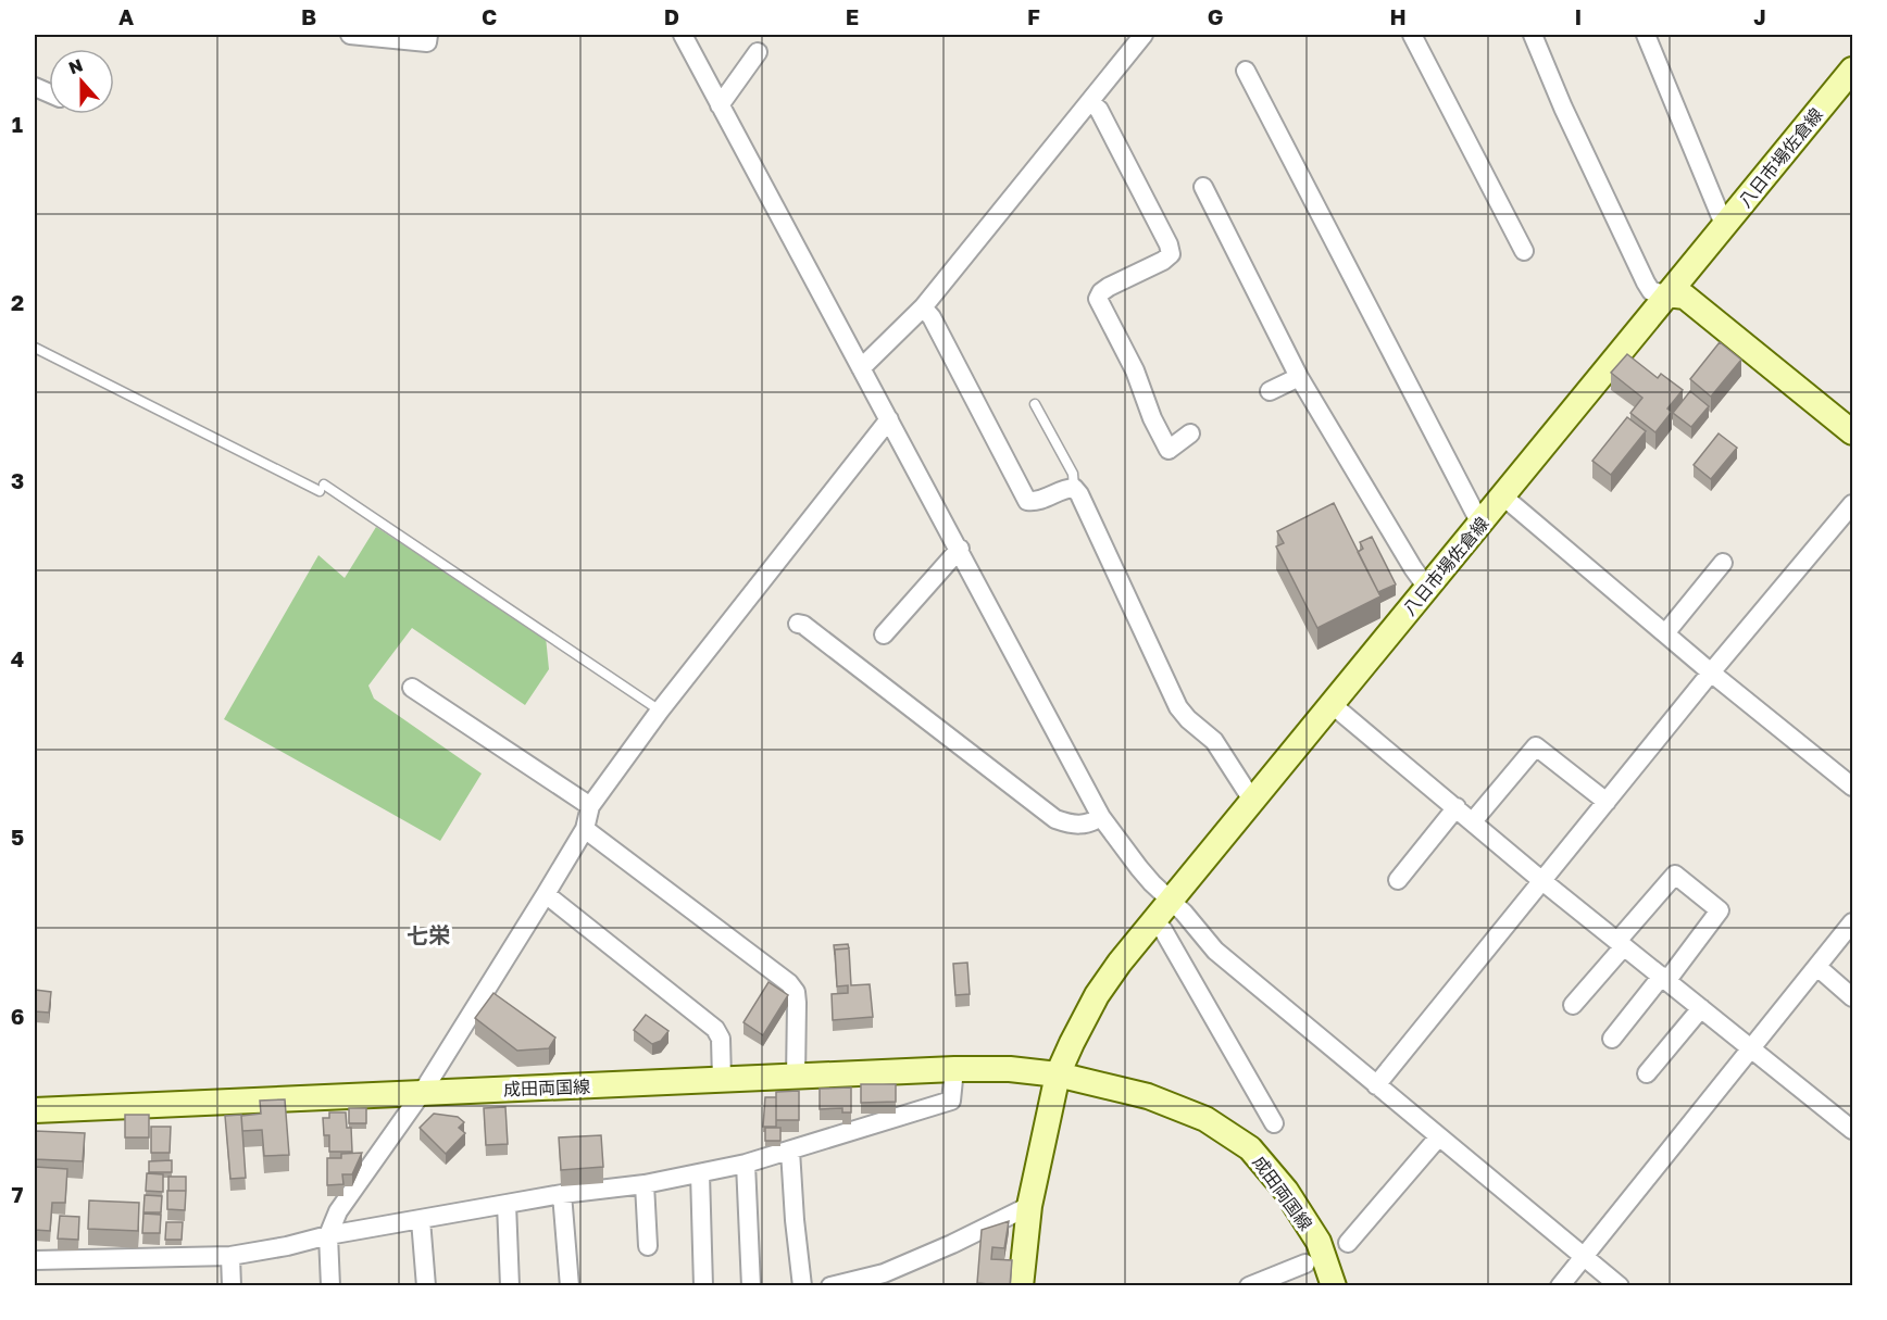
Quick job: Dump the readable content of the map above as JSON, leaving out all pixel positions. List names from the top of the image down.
{
  "streets": {
    "main road": ["八日市場佐倉線", "成田両国線"]
  },
  "crossings": [
    ["八日市場佐倉線", "成田両国線"]
  ],
  "districts": ["七栄"],
  "north": "top",
  "grid": {
    "columns": [
      "A",
      "B",
      "C",
      "D",
      "E",
      "F",
      "G",
      "H",
      "I",
      "J"
    ],
    "rows": [
      "1",
      "2",
      "3",
      "4",
      "5",
      "6",
      "7"
    ]
  }
}
